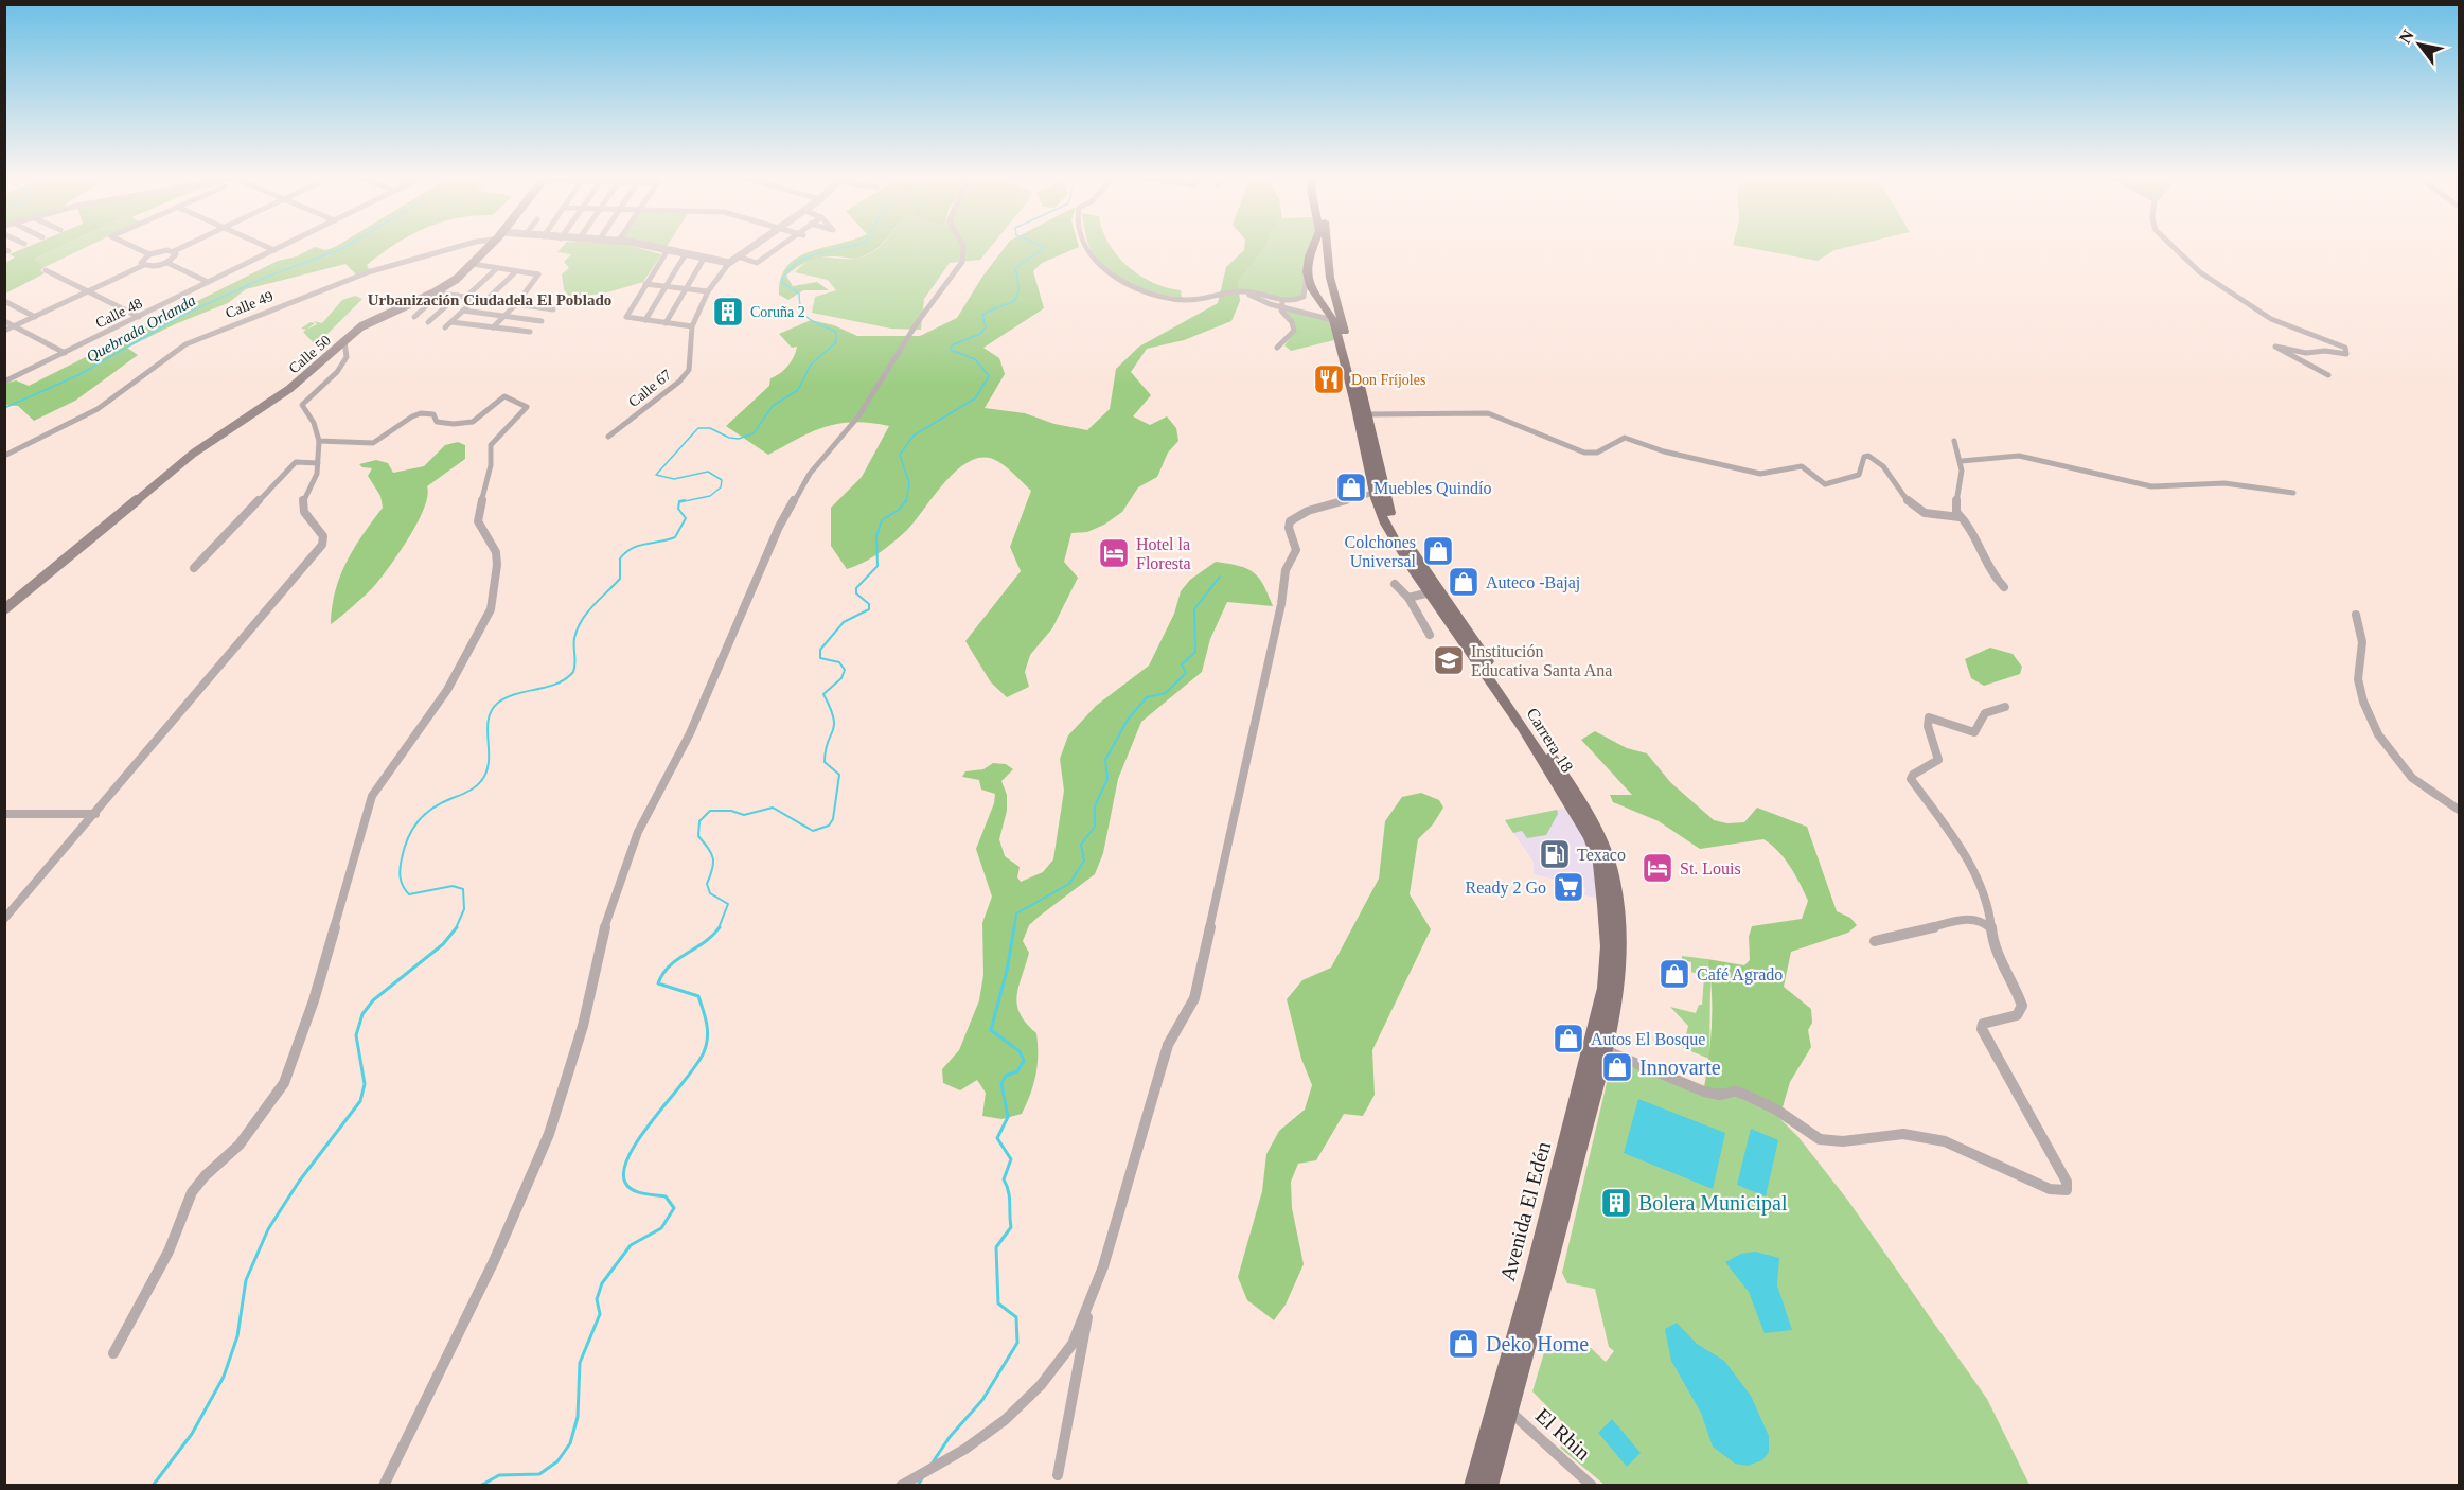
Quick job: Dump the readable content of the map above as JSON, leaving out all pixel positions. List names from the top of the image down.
{
  "streets": {
    "main road": ["Calle 50", "Carrera 18", "Avenida El Edén"],
    "street": [
      "Calle 49",
      "Calle 48",
      "Calle 67",
      "El Rhin"
    ]
  },
  "crossings": [
    ["Carrera 18", "Avenida El Edén"],
    ["Avenida El Edén", "El Rhin"]
  ],
  "districts": ["Urbanización Ciudadela El Poblado"],
  "water": ["Quebrada Orlanda"],
  "places": {
    "building": ["Coruña 2", "Bolera Municipal"],
    "restaurant": ["Don Fríjoles"],
    "shop": [
      "Muebles Quindío",
      "Colchones Universal",
      "Auteco -Bajaj",
      "Café Agrado",
      "Autos El Bosque",
      "Innovarte",
      "Deko Home"
    ],
    "hotel": ["Hotel la Floresta", "St. Louis"],
    "school or university": ["Institución Educativa Santa Ana"],
    "fuel station": ["Texaco"],
    "supermarket": ["Ready 2 Go"]
  },
  "north": "top left"
}
